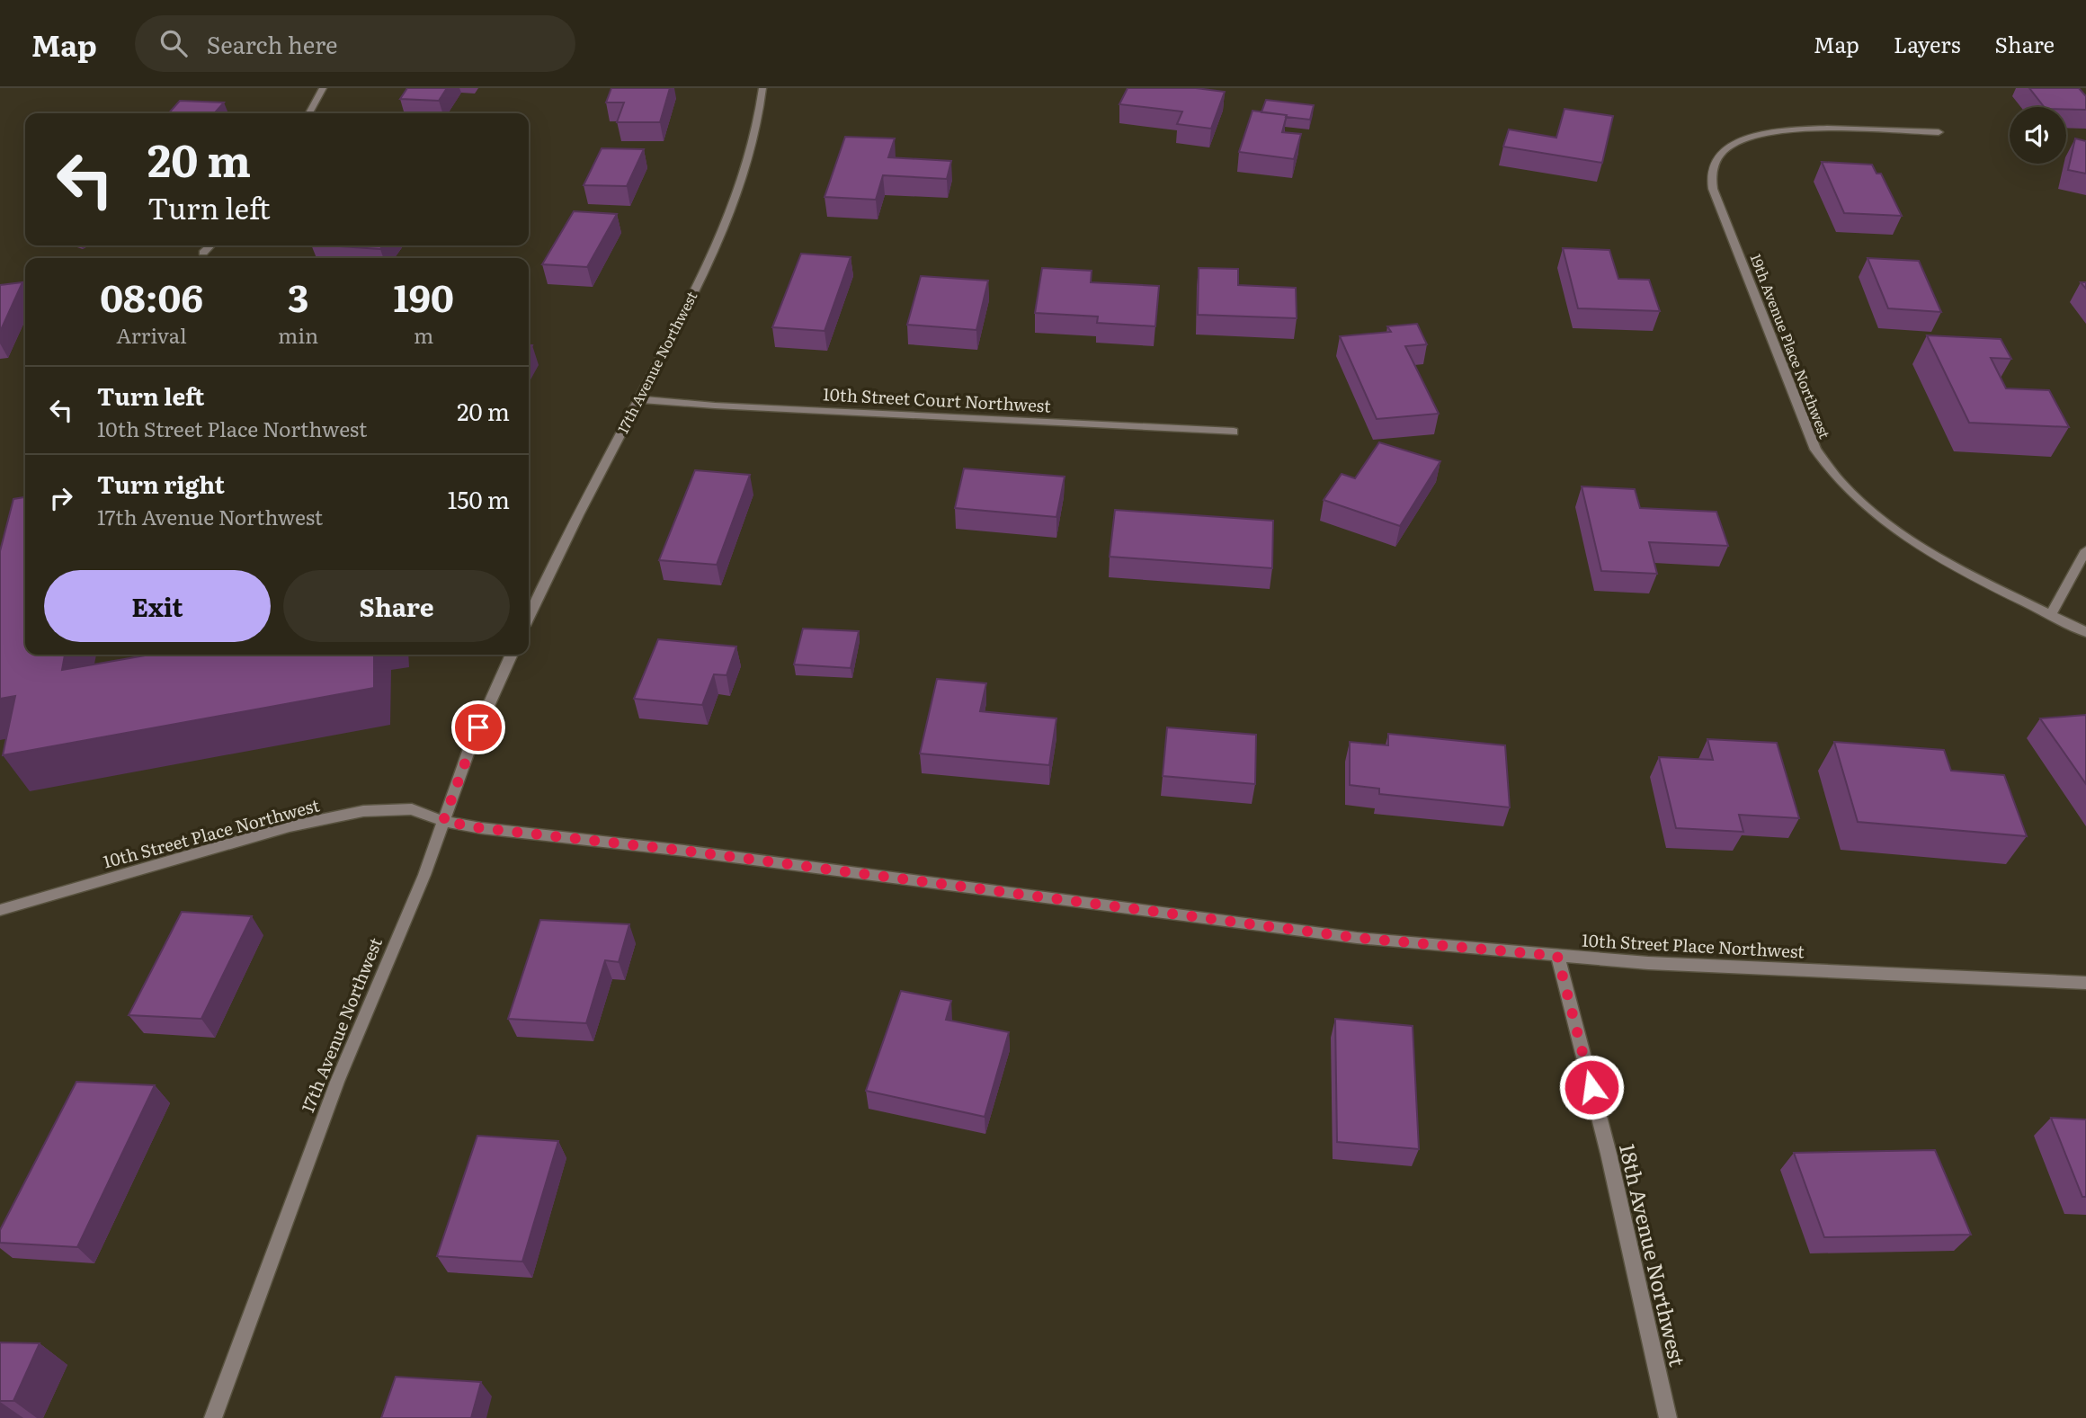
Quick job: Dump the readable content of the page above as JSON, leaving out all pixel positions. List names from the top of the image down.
{
  "streets": {
    "street": [
      "19th Avenue Place Northwest",
      "17th Avenue Northwest",
      "10th Street Court Northwest",
      "10th Street Place Northwest",
      "18th Avenue Northwest"
    ]
  },
  "crossings": [
    ["17th Avenue Northwest", "10th Street Court Northwest"],
    ["17th Avenue Northwest", "10th Street Place Northwest"],
    ["10th Street Place Northwest", "18th Avenue Northwest"]
  ],
  "page": {
    "header": "Map",
    "search": "Search here",
    "nav": ["Map", "Layers", "Share"],
    "turn": ["20 m", "Turn left"],
    "eta": [
      "08:06",
      "Arrival",
      "3",
      "min",
      "190",
      "m"
    ],
    "list": [
      {
        "name": "Turn left",
        "note": "10th Street Place Northwest",
        "value": "20 m"
      },
      {
        "name": "Turn right",
        "note": "17th Avenue Northwest",
        "value": "150 m"
      }
    ],
    "buttons": ["Exit", "Share"]
  }
}
